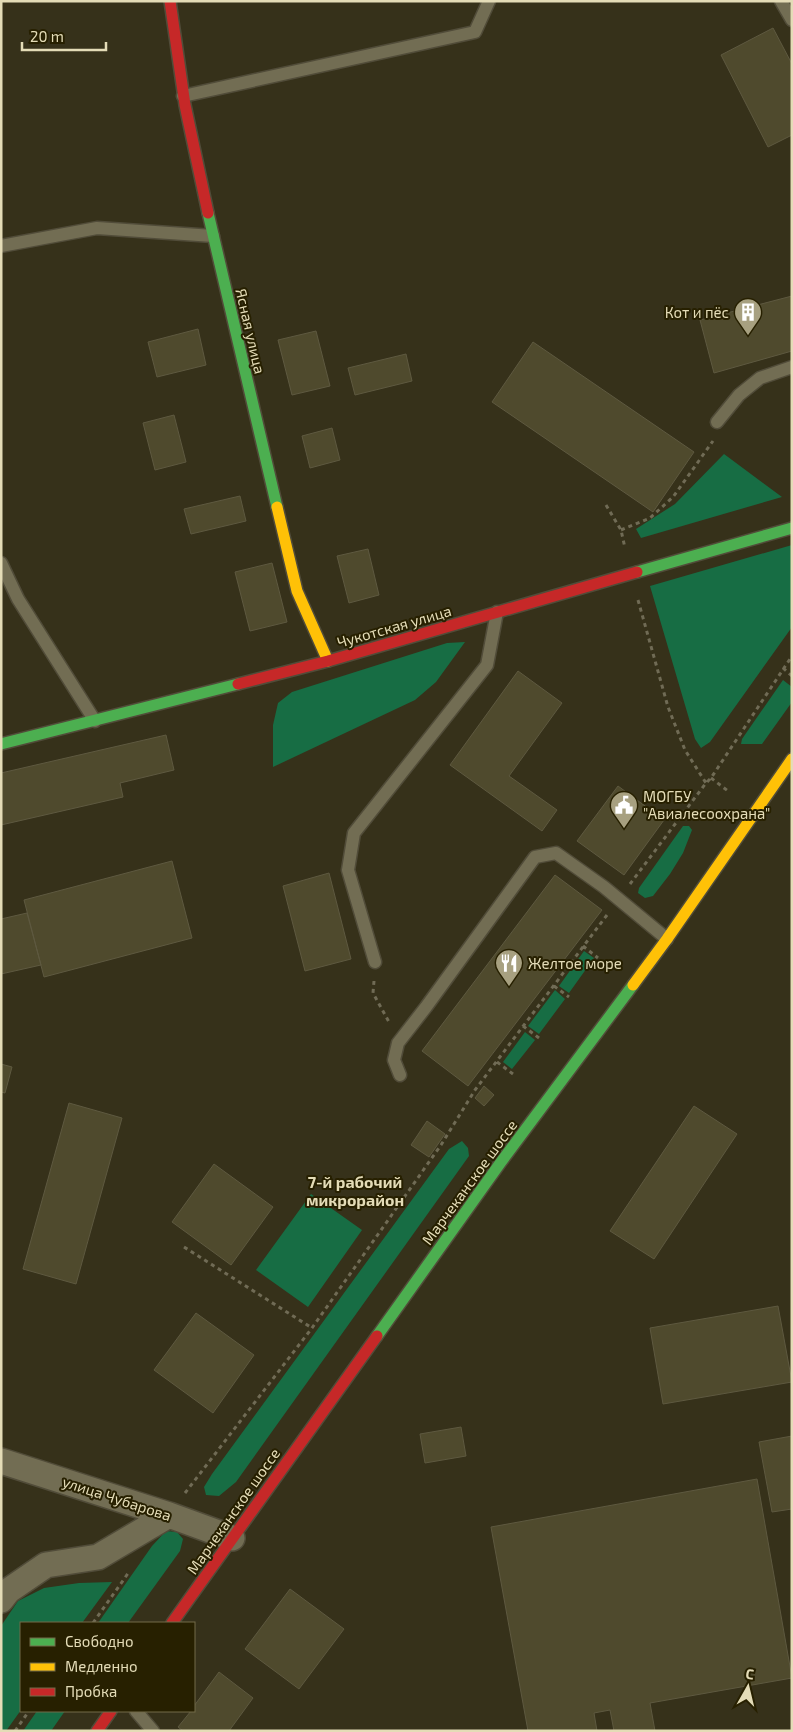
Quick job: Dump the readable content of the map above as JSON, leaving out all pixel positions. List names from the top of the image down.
{
  "streets": {
    "street": [
      "Ясная улица",
      "Чукотская улица",
      "Марчеканское шоссе",
      "улица Чубарова"
    ]
  },
  "crossings": [
    ["Ясная улица", "Чукотская улица"],
    ["Марчеканское шоссе", "улица Чубарова"]
  ],
  "districts": ["7-й рабочий микрорайон"],
  "places": {
    "building": ["Кот и пёс"],
    "public building": ["МОГБУ \"Авиалесоохрана\""],
    "restaurant": ["Желтое море"]
  },
  "legend": ["Свободно", "Медленно", "Пробка"],
  "scale_bar": "20 m",
  "north": "top"
}
